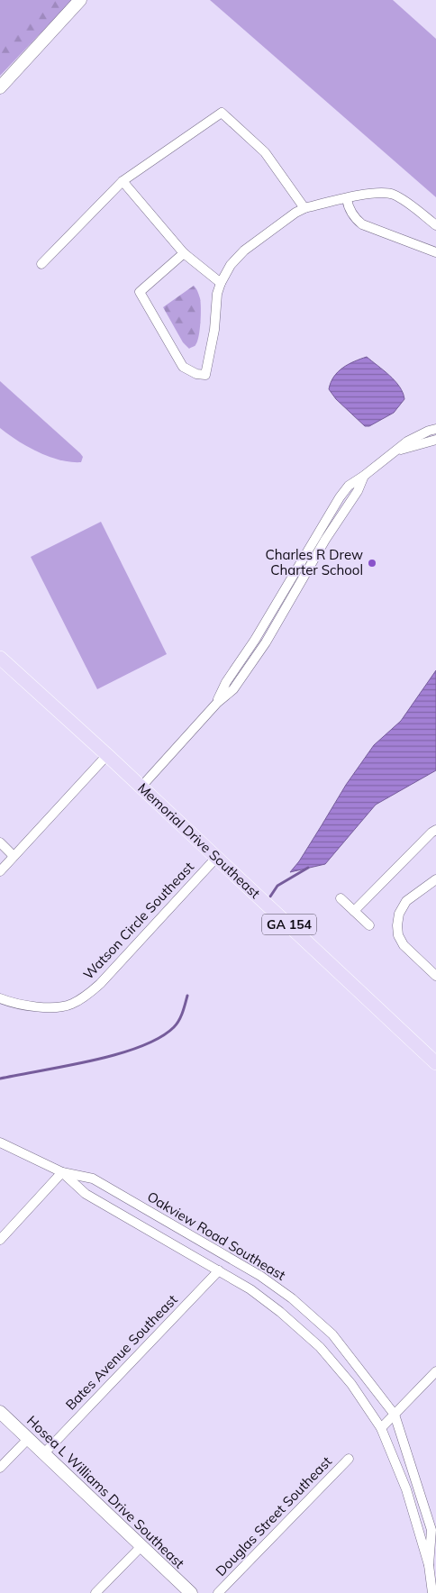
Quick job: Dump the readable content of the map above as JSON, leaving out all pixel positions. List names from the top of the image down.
{
  "streets": {
    "main road": ["Memorial Drive Southeast", "GA 154"],
    "street": [
      "Watson Circle Southeast",
      "Oakview Road Southeast",
      "Bates Avenue Southeast",
      "Hosea L Williams Drive Southeast",
      "Douglas Street Southeast"
    ]
  },
  "crossings": [
    ["Memorial Drive Southeast", "Watson Circle Southeast"],
    ["Oakview Road Southeast", "Bates Avenue Southeast"],
    ["Bates Avenue Southeast", "Hosea L Williams Drive Southeast"]
  ],
  "places": ["Charles R Drew Charter School"]
}
